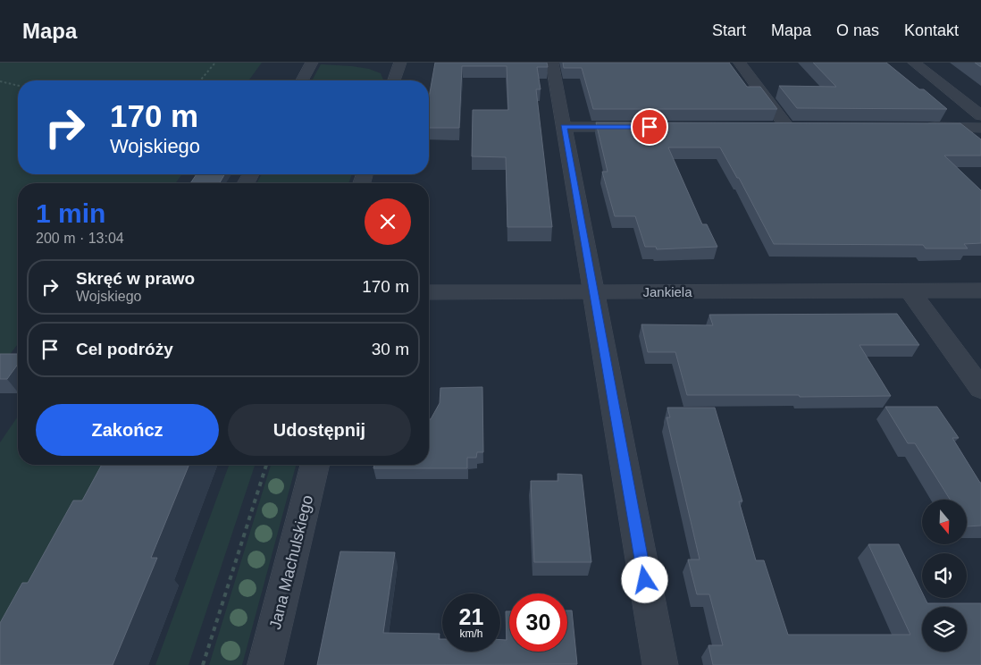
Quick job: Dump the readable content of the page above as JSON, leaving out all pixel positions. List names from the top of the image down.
{
  "streets": {
    "street": ["Jankiela", "Jana Machulskiego"]
  },
  "north": "bottom",
  "page": {
    "header": "Mapa",
    "nav": [
      "Start",
      "Mapa",
      "O nas",
      "Kontakt"
    ],
    "turn": ["170 m", "Wojskiego"],
    "heading": ["1 min", "200 m · 13:04"],
    "list": [
      {
        "name": "Skręć w prawo",
        "note": "Wojskiego",
        "value": "170 m"
      },
      {
        "name": "Cel podróży",
        "value": "30 m"
      }
    ],
    "buttons": ["Zakończ", "Udostępnij"],
    "speed": "21 km/h",
    "limit": "30"
  }
}
